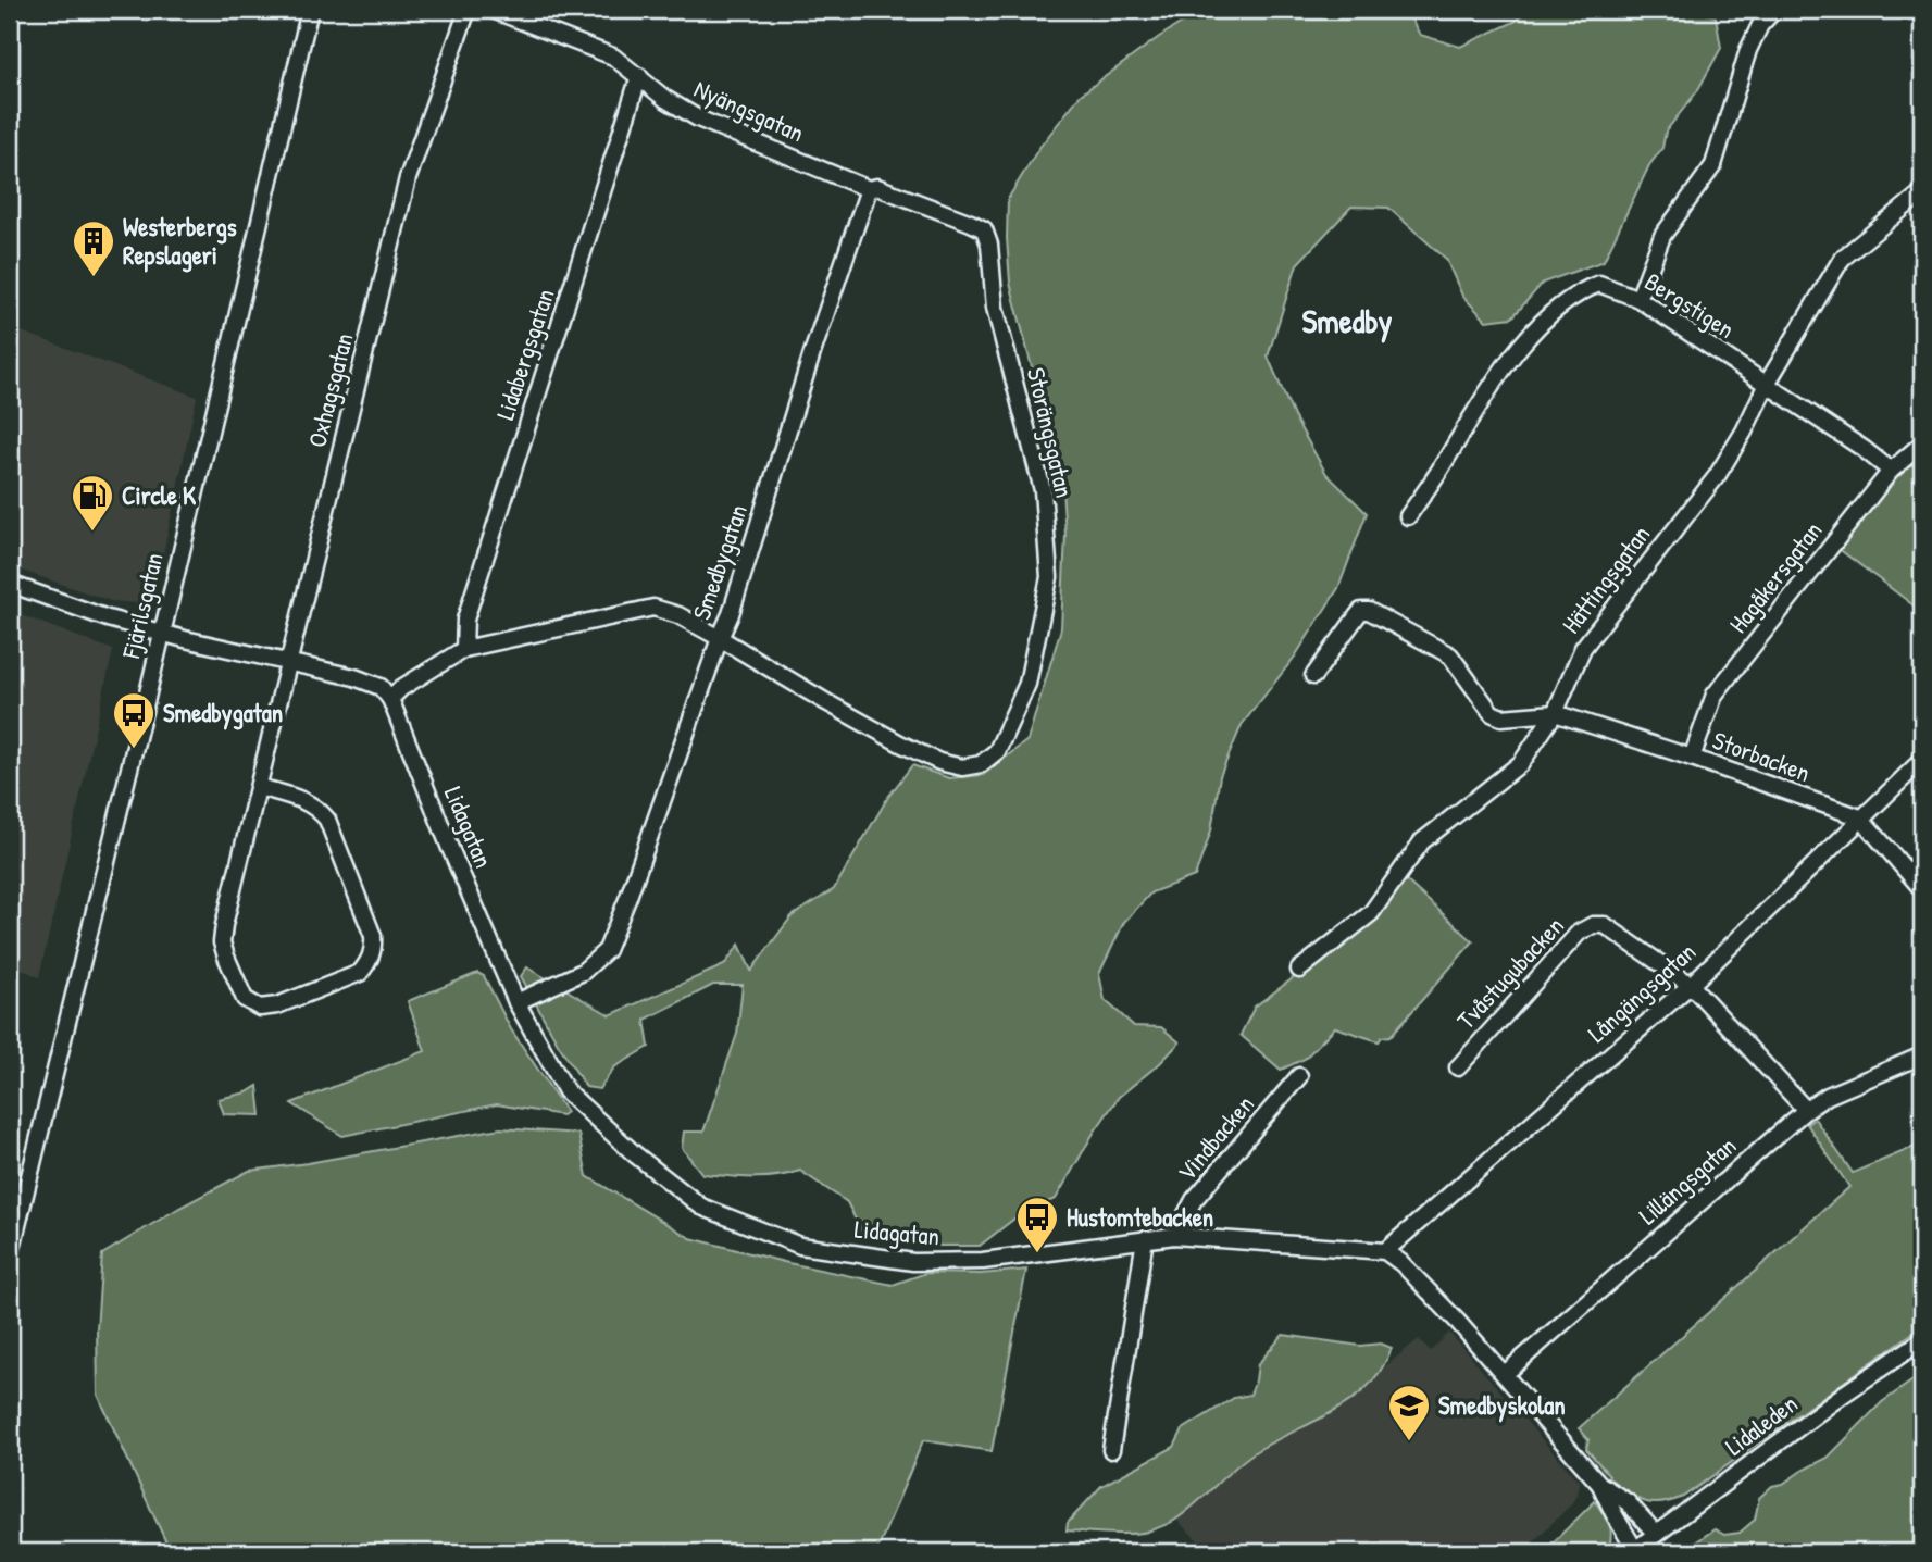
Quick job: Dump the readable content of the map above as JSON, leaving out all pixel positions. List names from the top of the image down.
{
  "streets": {
    "street": [
      "Nyängsgatan",
      "Bergstigen",
      "Lidabergsgatan",
      "Oxhagsgatan",
      "Storängsgatan",
      "Smedbygatan",
      "Hagåkersgatan",
      "Hättingsgatan",
      "Fjärilsgatan",
      "Storbacken",
      "Lidagatan",
      "Tvåstugubacken",
      "Långängsgatan",
      "Vindbacken",
      "Lillängsgatan",
      "Lidaleden"
    ]
  },
  "crossings": [
    ["Nyängsgatan", "Lidabergsgatan"],
    ["Nyängsgatan", "Storängsgatan"],
    ["Nyängsgatan", "Smedbygatan"],
    ["Bergstigen", "Hagåkersgatan"],
    ["Bergstigen", "Hättingsgatan"],
    ["Lidabergsgatan", "Smedbygatan"],
    ["Storängsgatan", "Smedbygatan"],
    ["Smedbygatan", "Lidagatan"],
    ["Hagåkersgatan", "Storbacken"],
    ["Hättingsgatan", "Storbacken"],
    ["Storbacken", "Långängsgatan"],
    ["Lidagatan", "Långängsgatan"],
    ["Lidagatan", "Vindbacken"],
    ["Tvåstugubacken", "Långängsgatan"],
    ["Tvåstugubacken", "Lillängsgatan"]
  ],
  "districts": ["Smedby"],
  "places": {
    "building": ["Westerbergs Repslageri"],
    "fuel station": ["Circle K"],
    "bus stop": ["Smedbygatan", "Hustomtebacken"],
    "school or university": ["Smedbyskolan"]
  }
}
